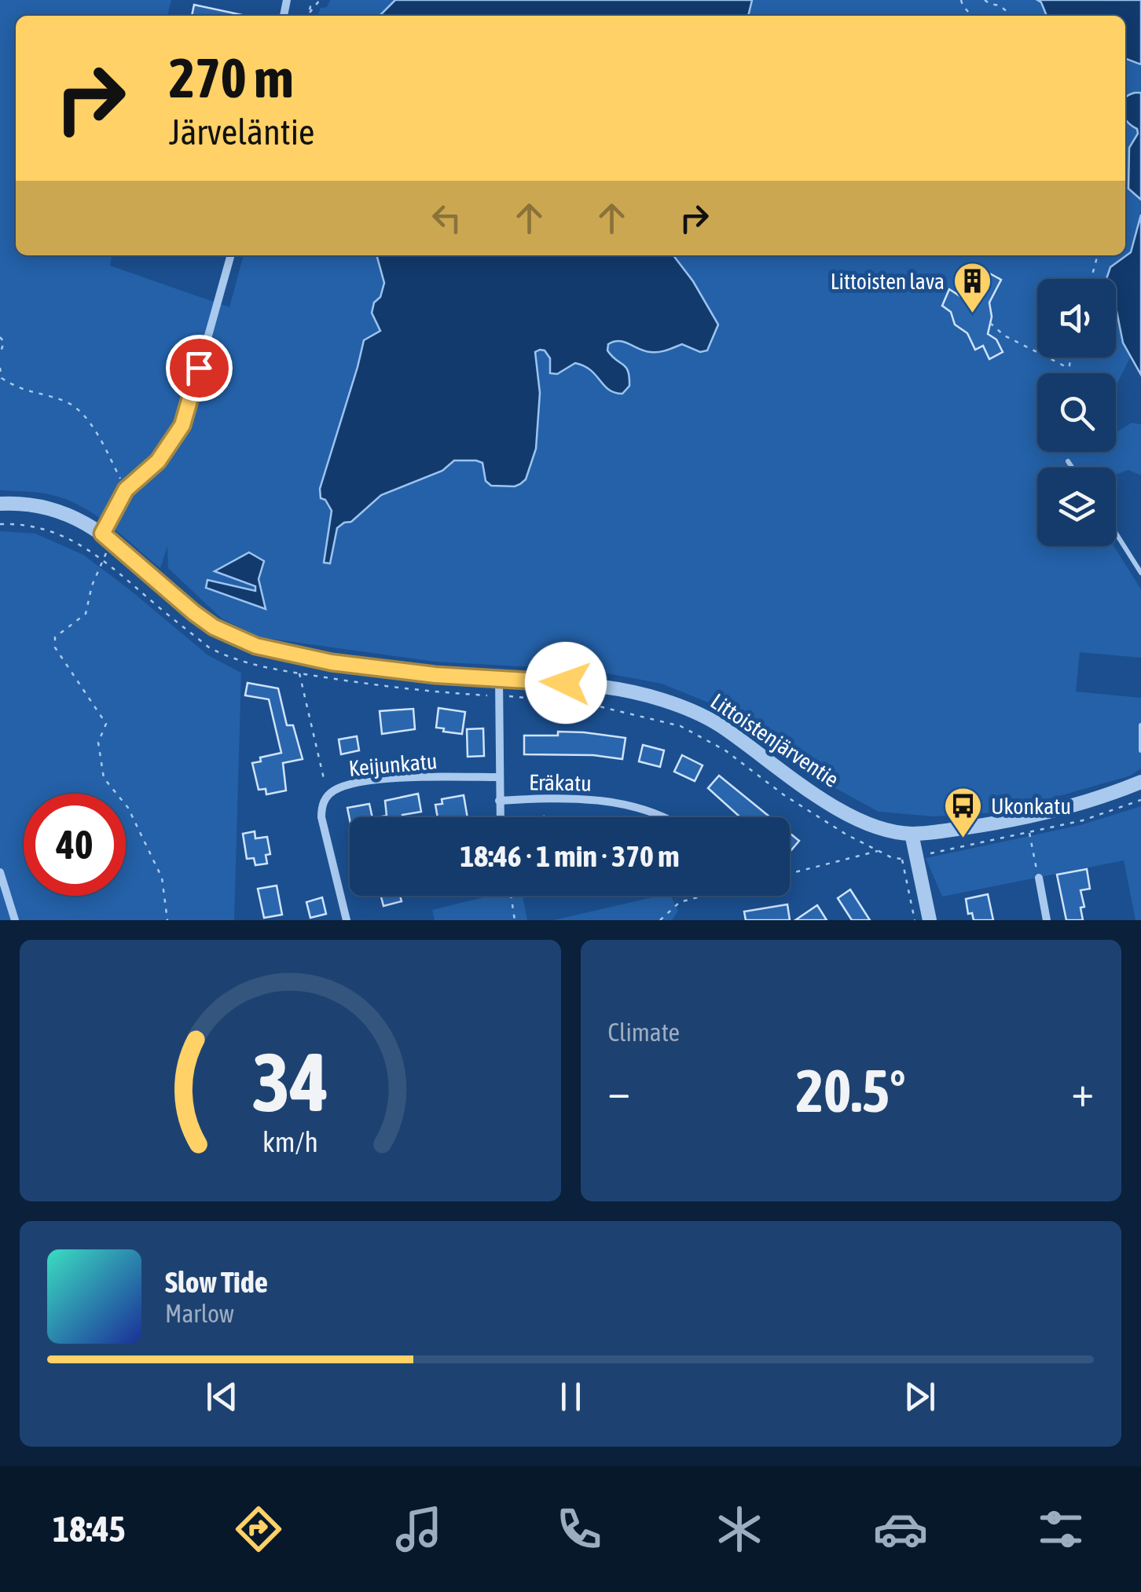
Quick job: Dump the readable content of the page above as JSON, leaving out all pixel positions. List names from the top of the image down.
{
  "streets": {
    "street": ["Littoistenjärventie", "Keijunkatu", "Eräkatu"]
  },
  "crossings": [
    ["Littoistenjärventie", "Eräkatu"],
    ["Keijunkatu", "Eräkatu"]
  ],
  "places": {
    "building": ["Littoisten lava"],
    "bus stop": ["Ukonkatu"]
  },
  "page": {
    "turn": ["270 m", "Järveläntie"],
    "limit": "40",
    "trip": "18:46 · 1 min · 370 m",
    "tile": "Climate",
    "heat": ["−", "20.5°", "+"],
    "song": ["Slow Tide", "Marlow"],
    "tabs": "18:45",
    "gauge": ["34", "km/h"]
  }
}
